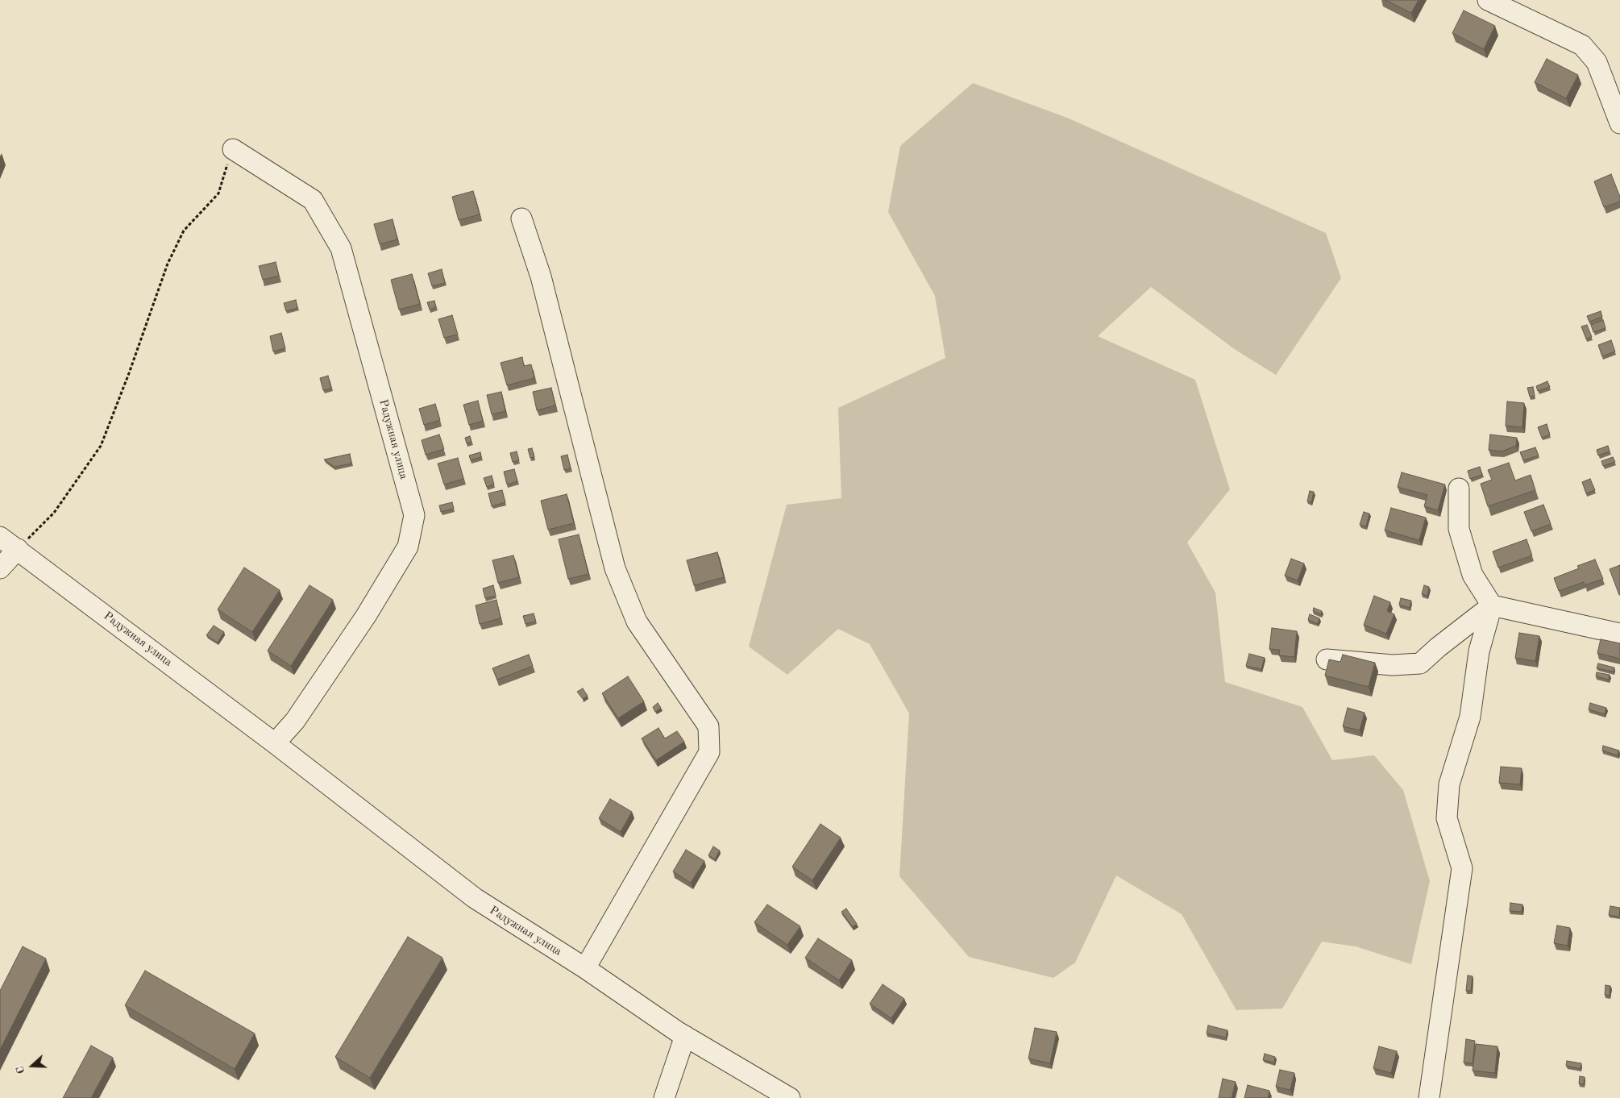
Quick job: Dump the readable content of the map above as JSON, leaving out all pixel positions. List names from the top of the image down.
{
  "streets": {
    "street": ["Радужная улица"]
  },
  "north": "left"
}
